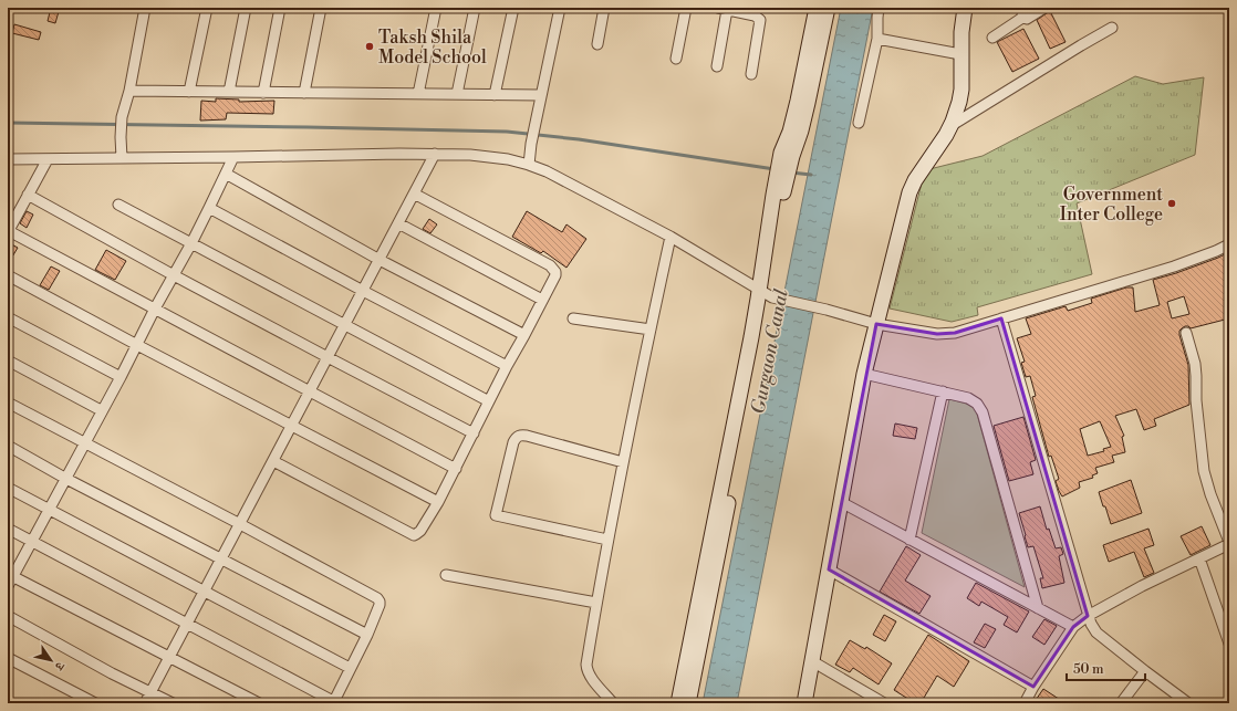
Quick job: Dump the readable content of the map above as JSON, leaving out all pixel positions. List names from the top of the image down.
{
  "water": ["Gurgaon Canal"],
  "places": ["Taksh Shila Model School", "Government Inter College"],
  "scale_bar": "50 m",
  "north": "bottom right"
}
